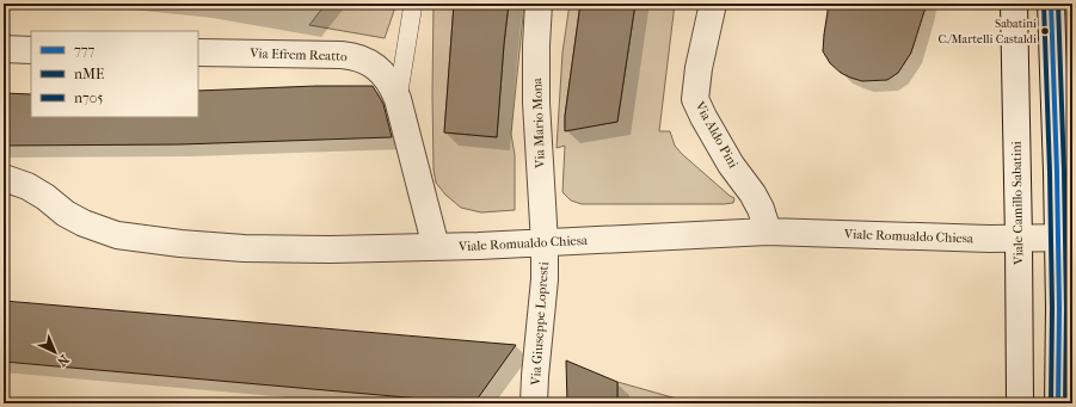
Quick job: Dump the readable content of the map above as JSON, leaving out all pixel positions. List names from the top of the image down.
{
  "streets": {
    "street": [
      "Via Efrem Reatto",
      "Via Mario Mona",
      "Via Aldo Pini",
      "Viale Camillo Sabatini",
      "Viale Romualdo Chiesa",
      "Via Giuseppe Lopresti"
    ]
  },
  "crossings": [
    ["Via Efrem Reatto", "Viale Romualdo Chiesa"],
    ["Via Mario Mona", "Viale Romualdo Chiesa"],
    ["Via Mario Mona", "Via Giuseppe Lopresti"],
    ["Via Aldo Pini", "Viale Romualdo Chiesa"],
    ["Viale Camillo Sabatini", "Viale Romualdo Chiesa"],
    ["Viale Romualdo Chiesa", "Via Giuseppe Lopresti"]
  ],
  "places": ["Sabatini C./Martelli Castaldi"],
  "lines": ["transit line 777", "transit line nME", "transit line n705"],
  "legend": ["777", "nME", "n705"],
  "north": "bottom right"
}
